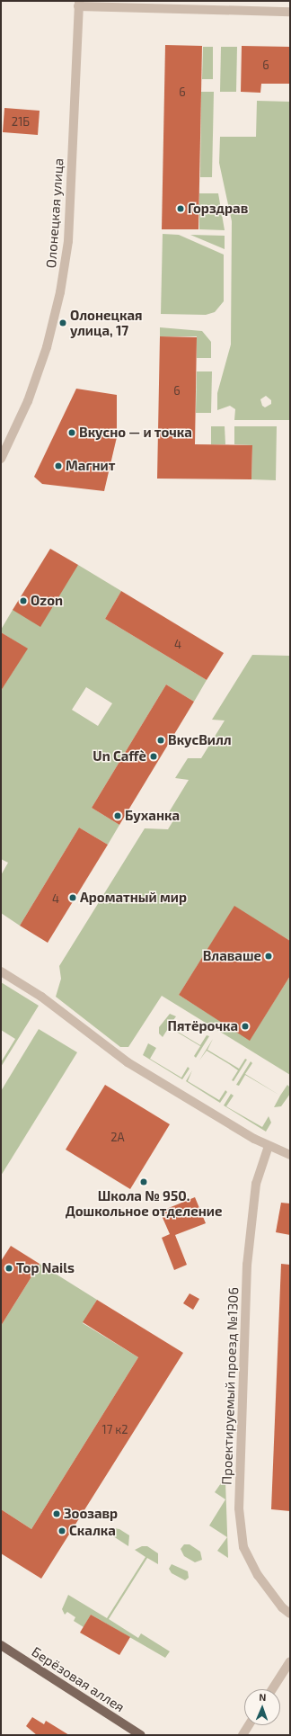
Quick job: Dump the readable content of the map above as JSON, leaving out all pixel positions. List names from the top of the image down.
{
  "streets": {
    "main road": ["Берёзовая аллея"],
    "street": ["Олонецкая улица", "Проектируемый проезд №1306"]
  },
  "places": [
    "Горздрав",
    "Олонецкая улица, 17",
    "Вкусно — и точка",
    "Магнит",
    "Ozon",
    "ВкусВилл",
    "Un Caffè",
    "Буханка",
    "Ароматный мир",
    "Влаваше",
    "Пятёрочка",
    "Школа № 950. Дошкольное отделение",
    "Top Nails",
    "Зоозавр",
    "Скалка"
  ],
  "house_numbers": [
    "6",
    "6",
    "21Б",
    "6",
    "4",
    "4",
    "2А",
    "17 к2"
  ],
  "north": "top"
}
